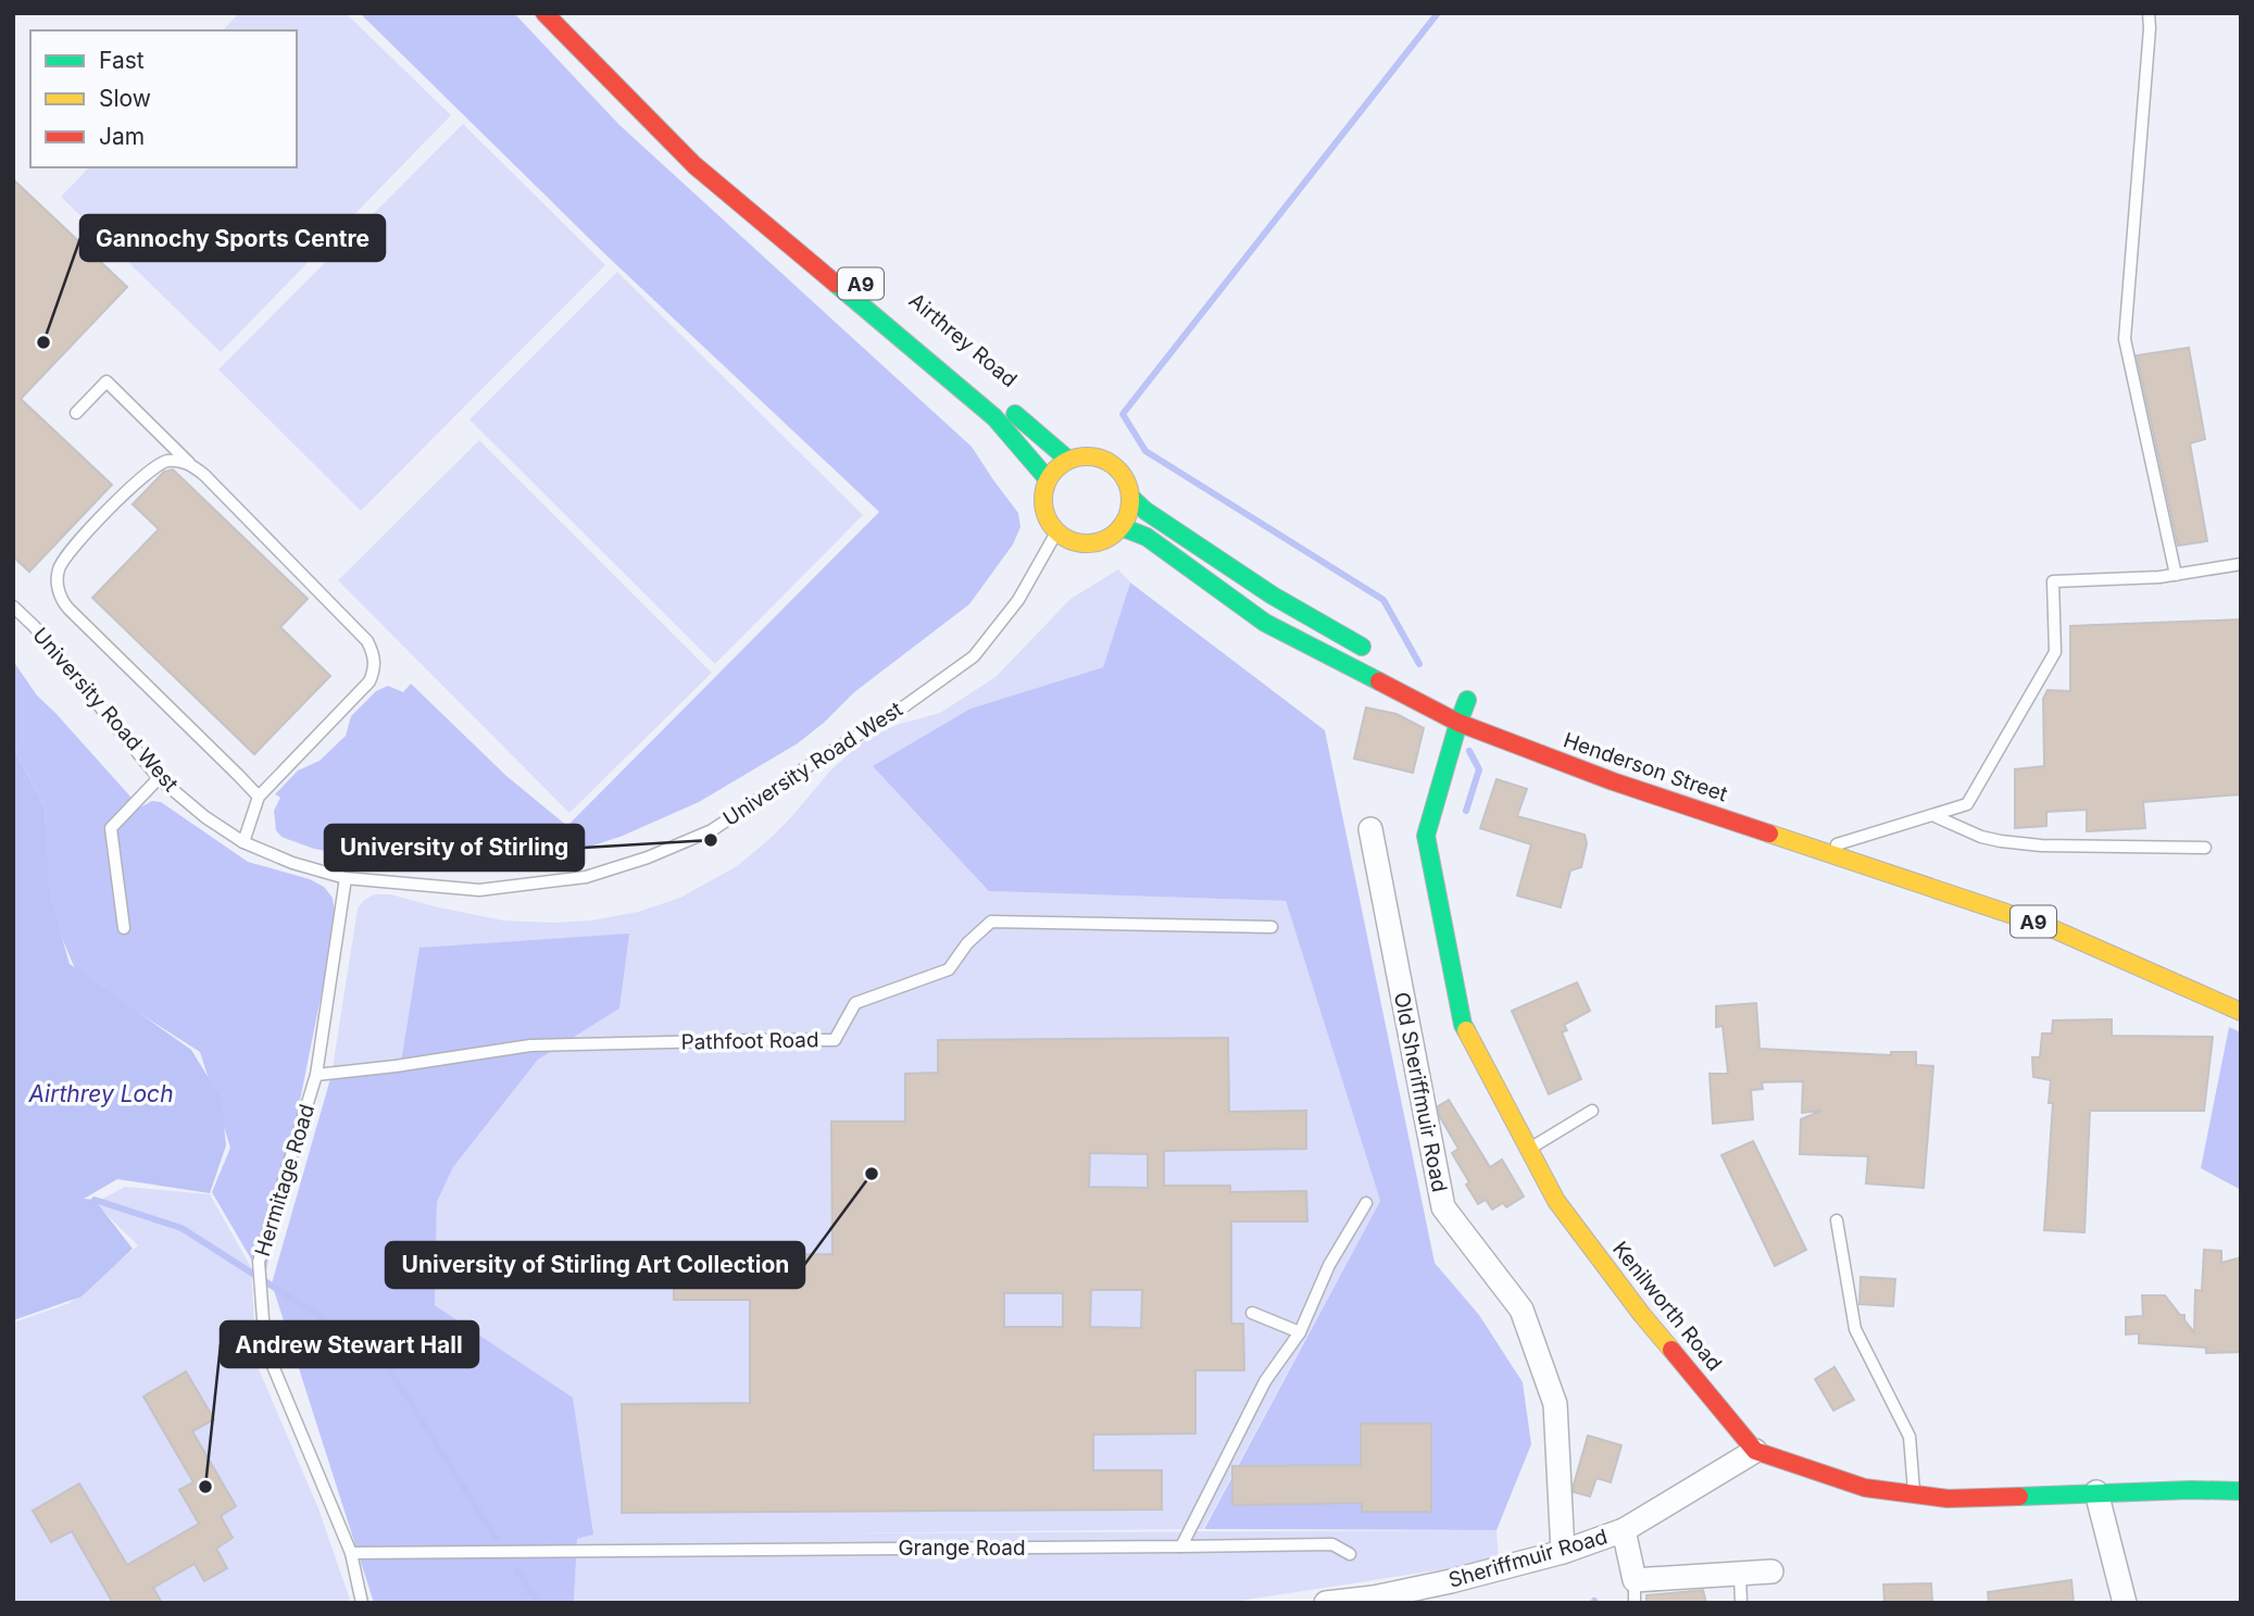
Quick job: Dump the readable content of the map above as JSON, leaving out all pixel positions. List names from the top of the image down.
{
  "streets": {
    "main road": [
      "A9",
      "Airthrey Road",
      "Henderson Street",
      "Kenilworth Road"
    ],
    "street": ["Old Sheriffmuir Road", "Sheriffmuir Road"],
    "lane": [
      "University Road West",
      "Pathfoot Road",
      "Hermitage Road",
      "Grange Road"
    ]
  },
  "crossings": [
    ["A9", "Airthrey Road"],
    ["A9", "University Road West"],
    ["A9", "Henderson Street"],
    ["A9", "Kenilworth Road"],
    ["Airthrey Road", "University Road West"],
    ["University Road West", "Hermitage Road"],
    ["Henderson Street", "Kenilworth Road"],
    ["Pathfoot Road", "Hermitage Road"],
    ["Old Sheriffmuir Road", "Sheriffmuir Road"],
    ["Hermitage Road", "Grange Road"],
    ["Kenilworth Road", "Sheriffmuir Road"]
  ],
  "water": ["Airthrey Loch"],
  "places": [
    "Gannochy Sports Centre",
    "University of Stirling",
    "University of Stirling Art Collection",
    "Andrew Stewart Hall"
  ],
  "legend": ["Fast", "Slow", "Jam"]
}
